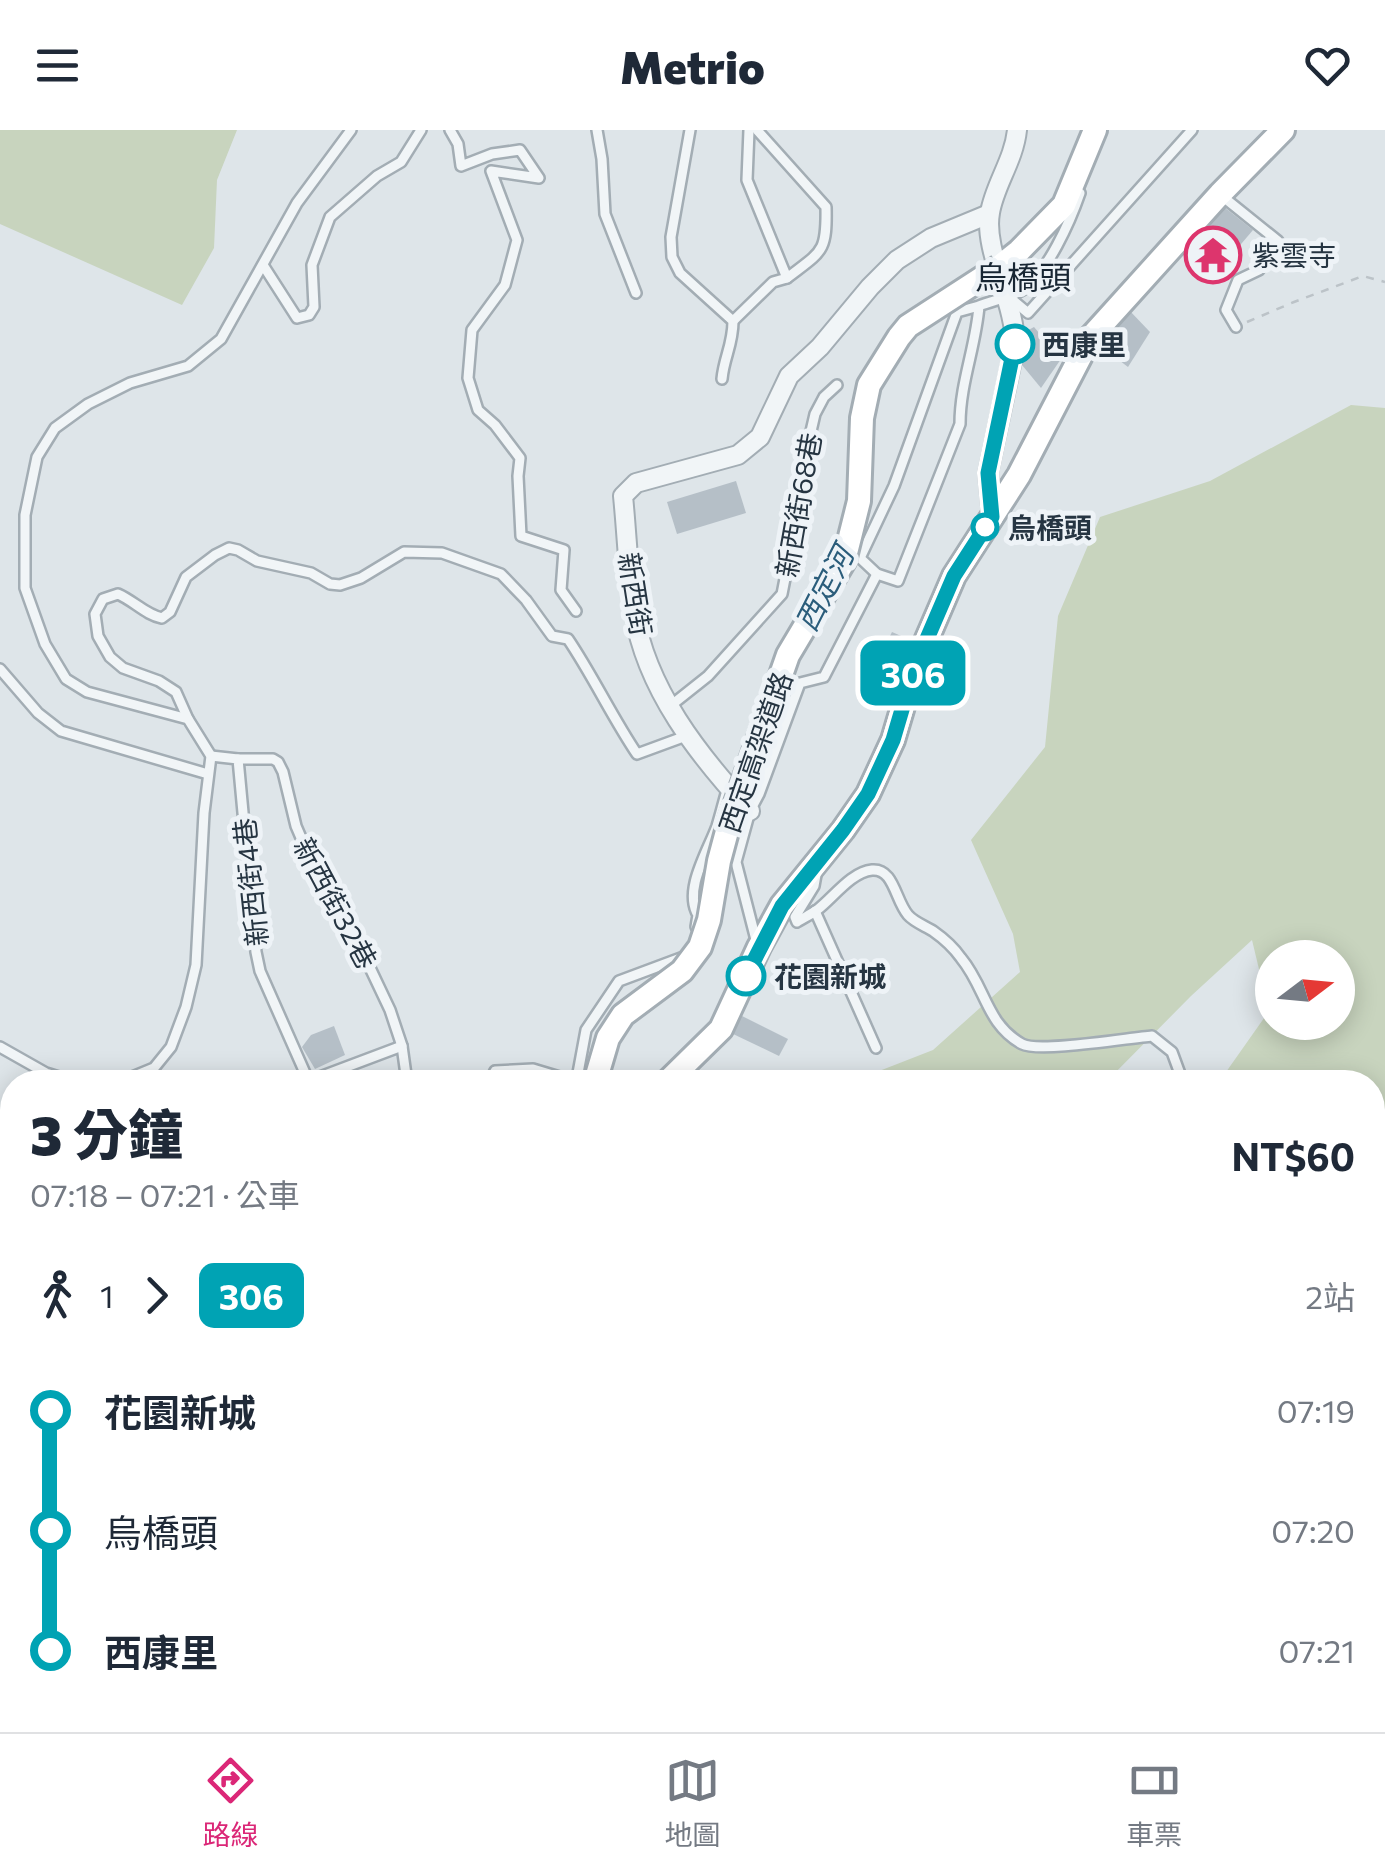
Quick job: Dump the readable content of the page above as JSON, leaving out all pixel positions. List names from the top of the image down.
{
  "streets": {
    "street": ["新西街", "西定高架道路"],
    "lane": ["新西街68巷", "新西街4巷", "新西街32巷"]
  },
  "crossings": [
    ["新西街68巷", "新西街"],
    ["新西街4巷", "新西街32巷"]
  ],
  "districts": ["烏橋頭"],
  "water": ["西定河"],
  "places": {
    "temple": ["紫雲寺"],
    "other": ["西康里", "烏橋頭", "花園新城"]
  },
  "lines": ["bus line 306"],
  "north": "right",
  "page": {
    "header": "Metrio",
    "on_map": "306",
    "heading": ["3 分鐘", "07:18 – 07:21 · 公車", "NT$60"],
    "legs": ["1", "306", "2站"],
    "list": [
      {
        "name": "花園新城",
        "value": "07:19"
      },
      {
        "name": "烏橋頭",
        "value": "07:20"
      },
      {
        "name": "西康里",
        "value": "07:21"
      }
    ],
    "tabs": ["路線", "地圖", "車票"]
  }
}
